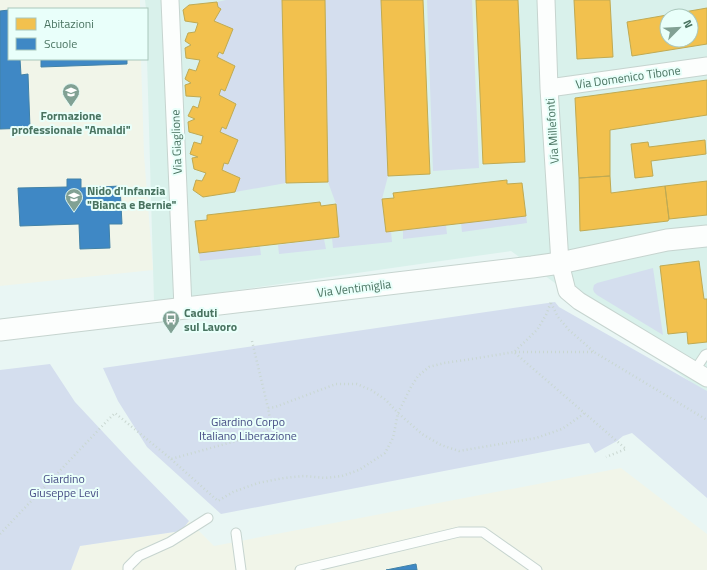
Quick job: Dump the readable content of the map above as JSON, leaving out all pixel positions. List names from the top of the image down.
{
  "streets": {
    "street": [
      "Via Domenico Tibone",
      "Via Millefonti",
      "Via Giaglione",
      "Via Ventimiglia"
    ]
  },
  "crossings": [
    ["Via Domenico Tibone", "Via Millefonti"],
    ["Via Millefonti", "Via Ventimiglia"],
    ["Via Giaglione", "Via Ventimiglia"]
  ],
  "parks": ["Giardino Corpo Italiano Liberazione", "Giardino Giuseppe Levi"],
  "places": {
    "school or university": ["Formazione professionale \"Amaldi\"", "Nido d'Infanzia \"Bianca e Bernie\""],
    "bus stop": ["Caduti sul Lavoro"]
  },
  "legend": ["Abitazioni", "Scuole"],
  "north": "top right"
}
